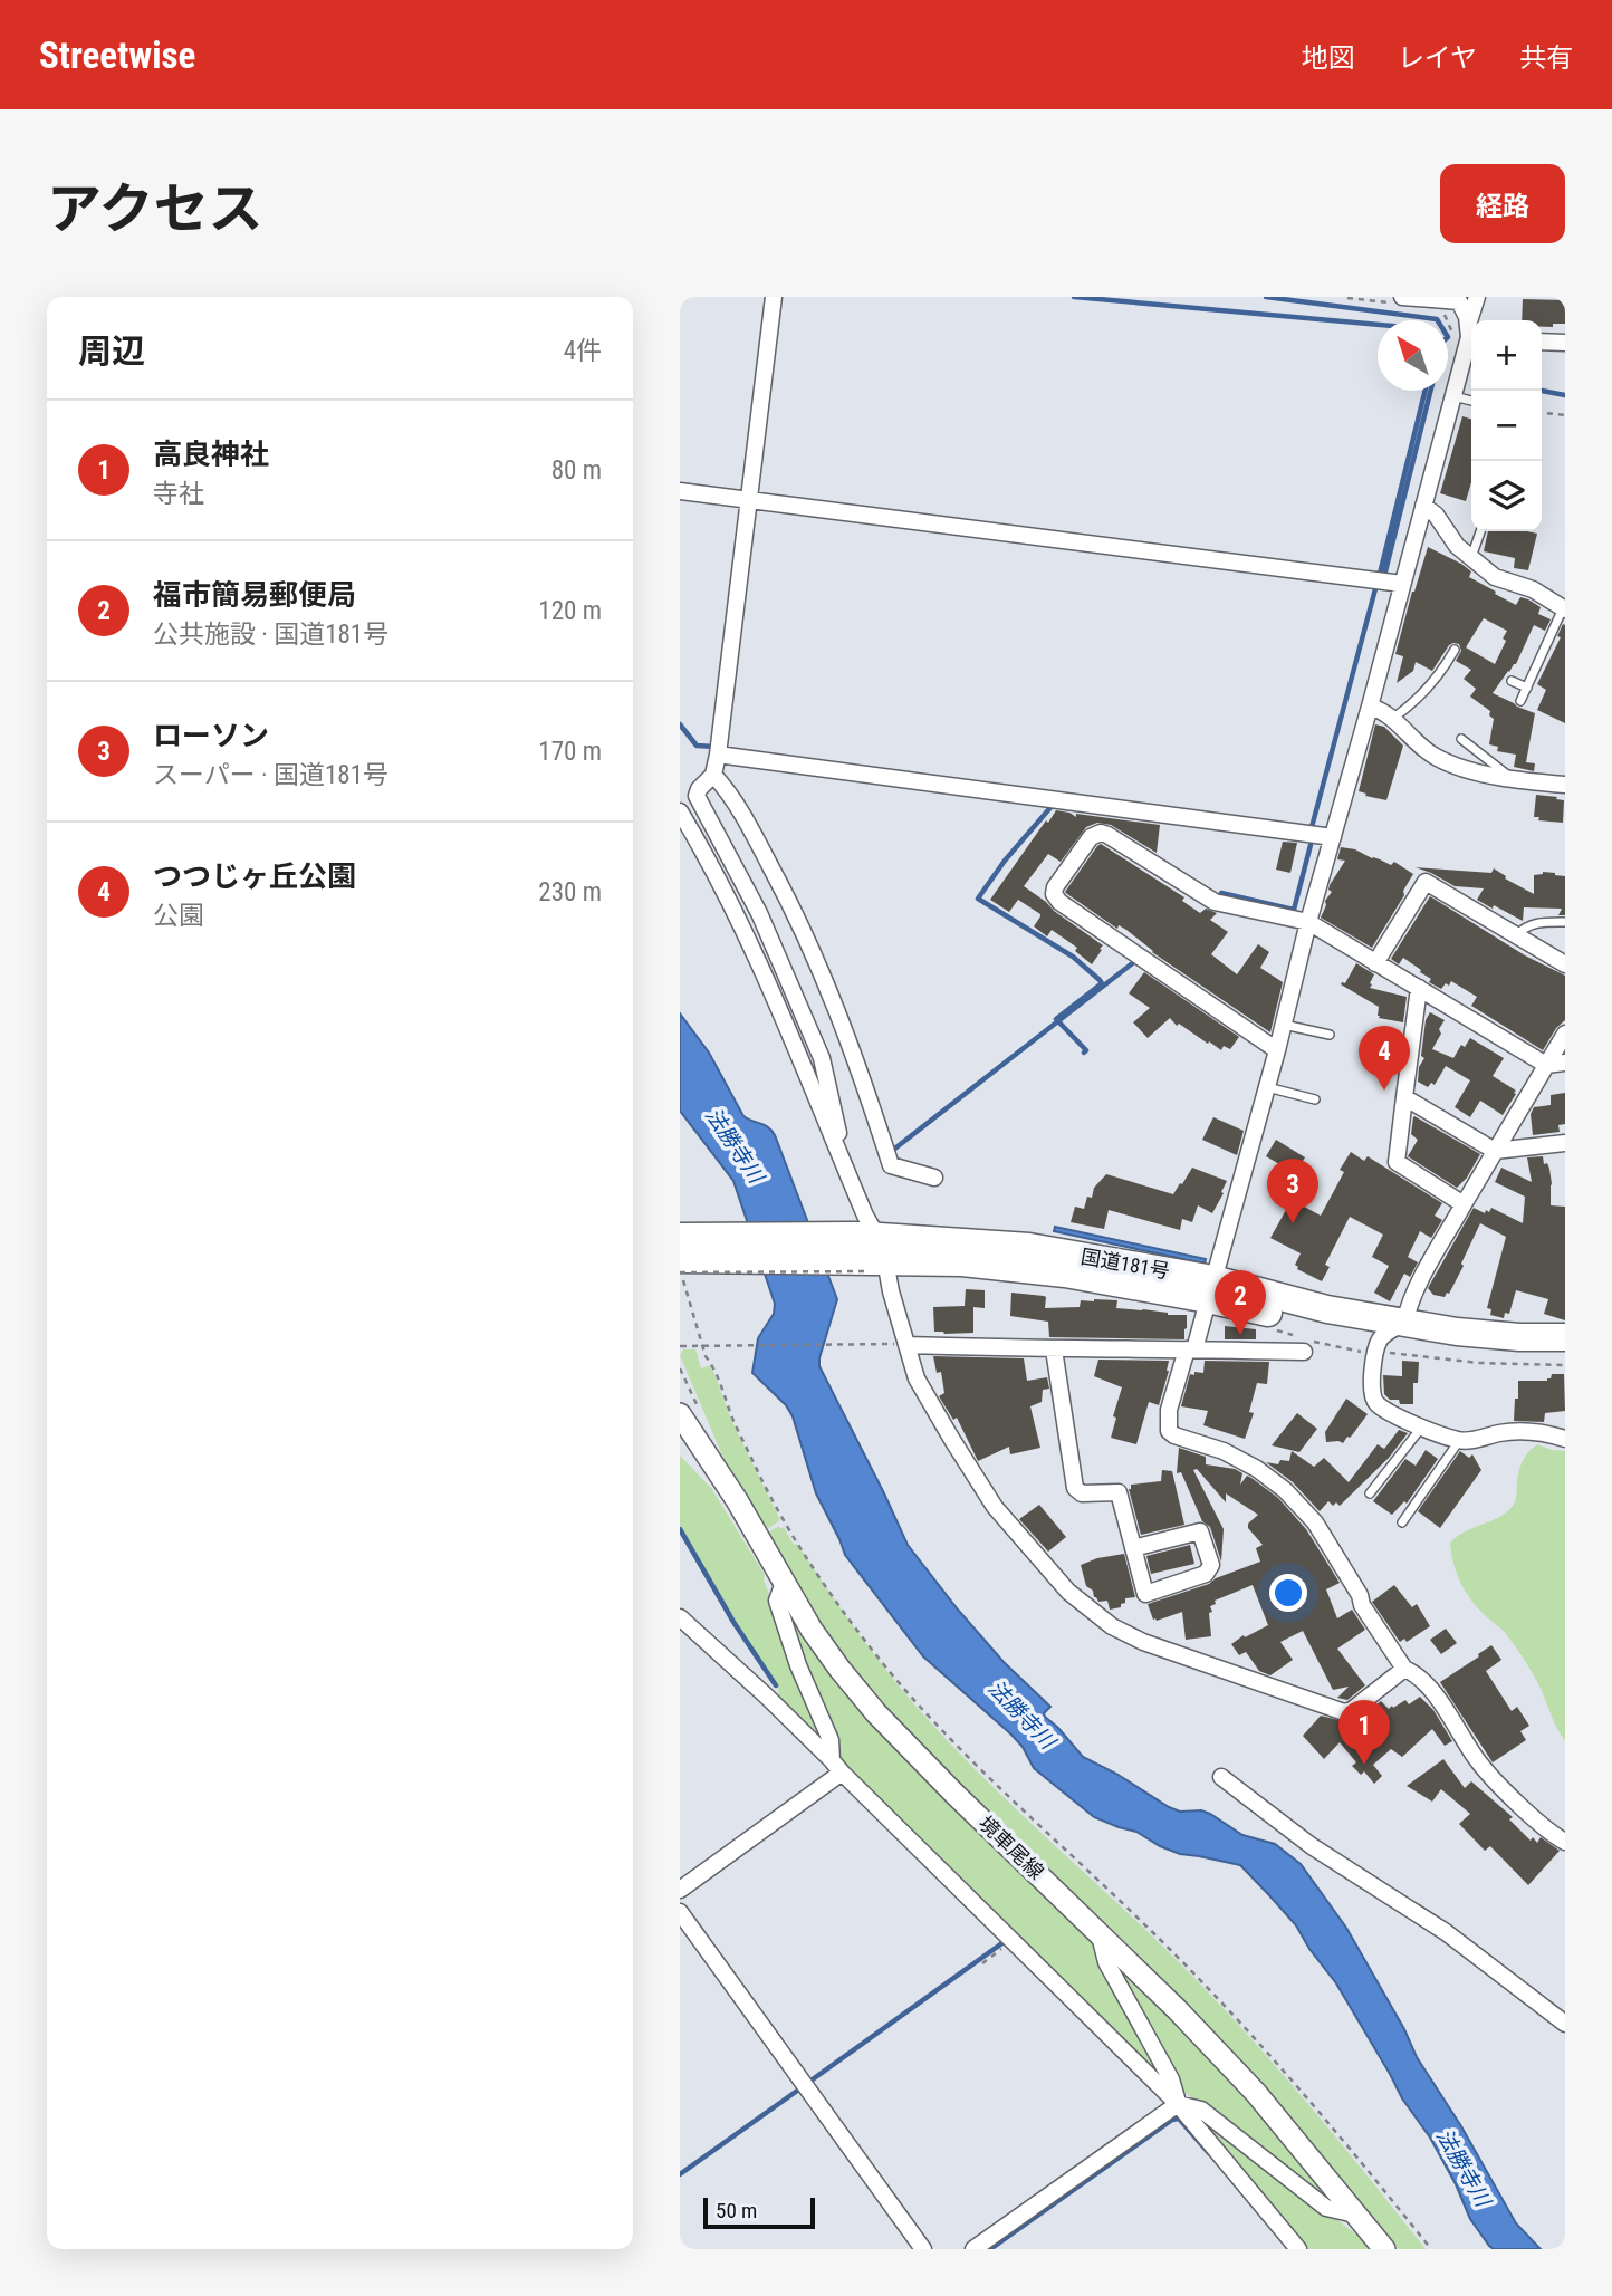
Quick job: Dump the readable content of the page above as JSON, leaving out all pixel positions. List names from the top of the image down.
{
  "streets": {
    "highway": ["国道181号"],
    "main road": ["境車尾線"]
  },
  "water": ["法勝寺川"],
  "scale_bar": "50 m",
  "north": "top left",
  "page": {
    "header": "Streetwise",
    "nav": ["地図", "レイヤ", "共有"],
    "title": "アクセス",
    "buttons": "経路",
    "heading": ["周辺", "4件"],
    "map_buttons": ["+", "−"],
    "list": [
      {
        "mark": "1",
        "name": "高良神社",
        "note": "寺社",
        "value": "80 m"
      },
      {
        "mark": "2",
        "name": "福市簡易郵便局",
        "note": "公共施設 · 国道181号",
        "value": "120 m"
      },
      {
        "mark": "3",
        "name": "ローソン",
        "note": "スーパー · 国道181号",
        "value": "170 m"
      },
      {
        "mark": "4",
        "name": "つつじヶ丘公園",
        "note": "公園",
        "value": "230 m"
      }
    ],
    "pins": [
      "4",
      "3",
      "2",
      "1"
    ],
    "scale": "50 m"
  }
}
